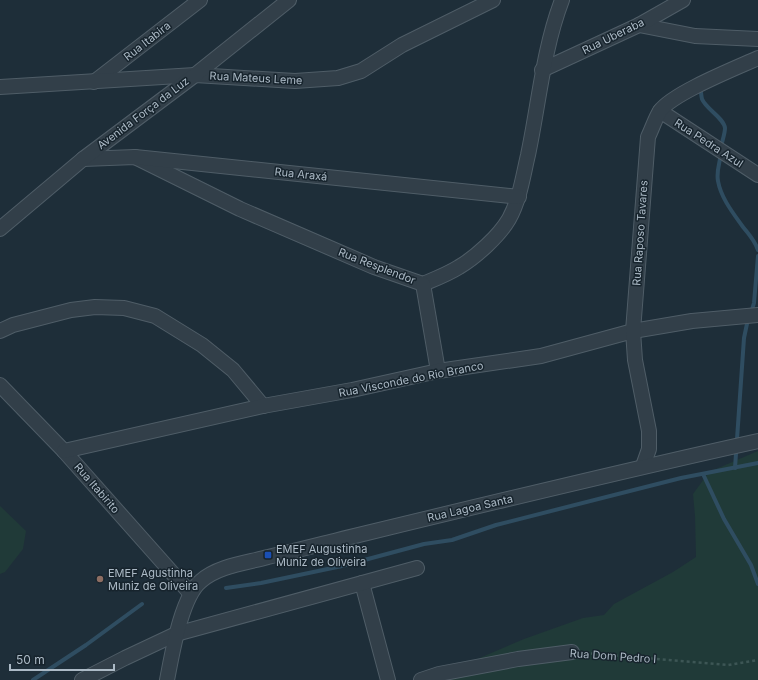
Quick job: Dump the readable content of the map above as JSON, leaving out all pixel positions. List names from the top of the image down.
{
  "streets": {
    "street": [
      "Rua Uberaba",
      "Rua Itabira",
      "Rua Mateus Leme",
      "Avenida Força da Luz",
      "Rua Pedra Azul",
      "Rua Araxá",
      "Rua Raposo Tavares",
      "Rua Resplendor",
      "Rua Visconde do Rio Branco",
      "Rua Itabirito",
      "Rua Lagoa Santa",
      "Rua Dom Pedro I"
    ]
  },
  "crossings": [
    ["Rua Uberaba", "Rua Resplendor"],
    ["Rua Itabira", "Rua Mateus Leme"],
    ["Rua Mateus Leme", "Avenida Força da Luz"],
    ["Avenida Força da Luz", "Rua Araxá"],
    ["Rua Pedra Azul", "Rua Raposo Tavares"],
    ["Rua Araxá", "Rua Resplendor"],
    ["Rua Raposo Tavares", "Rua Visconde do Rio Branco"],
    ["Rua Raposo Tavares", "Rua Lagoa Santa"],
    ["Rua Visconde do Rio Branco", "Rua Itabirito"],
    ["Rua Itabirito", "Rua Lagoa Santa"]
  ],
  "places": {
    "transit": ["EMEF Augustinha Muniz de Oliveira"],
    "other": ["EMEF Agustinha Muniz de Oliveira"]
  },
  "scale_bar": "50 m"
}
